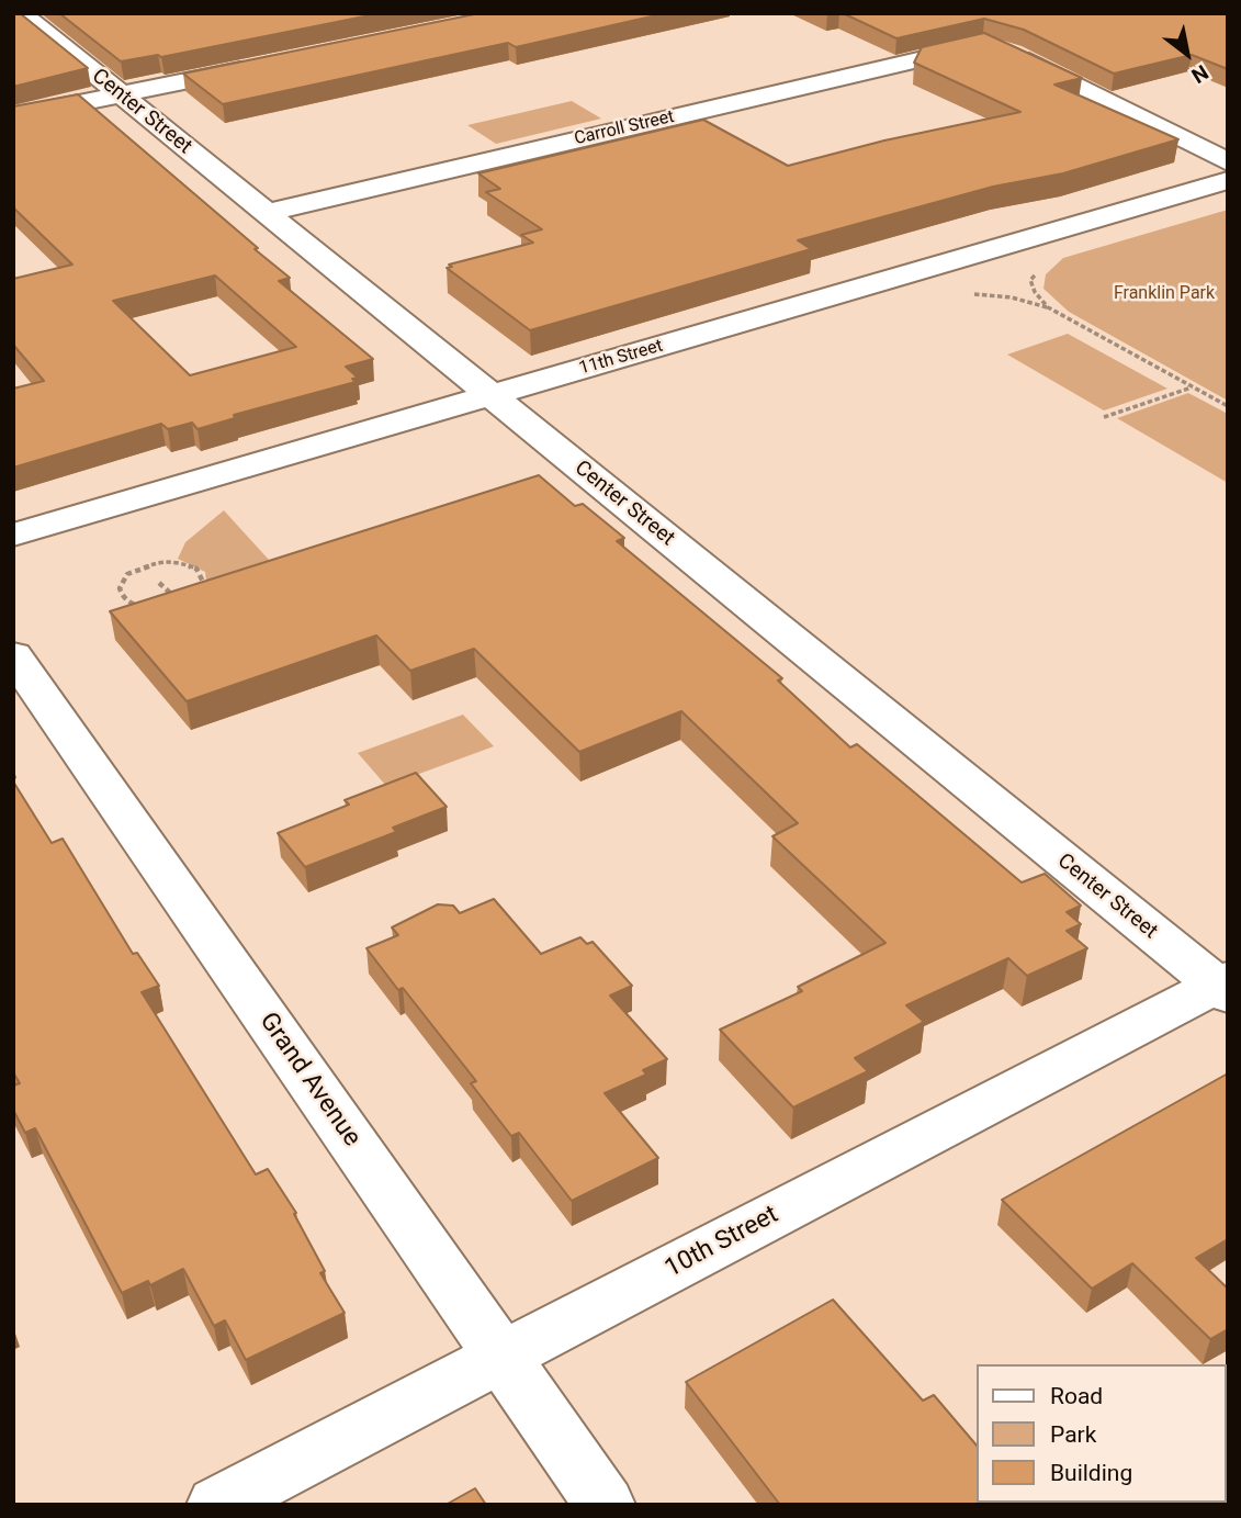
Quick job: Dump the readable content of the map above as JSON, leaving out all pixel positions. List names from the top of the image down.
{
  "streets": {
    "street": [
      "Center Street",
      "Carroll Street",
      "11th Street",
      "Grand Avenue",
      "10th Street"
    ]
  },
  "crossings": [
    ["Center Street", "Carroll Street"],
    ["Center Street", "11th Street"],
    ["Center Street", "10th Street"],
    ["Grand Avenue", "10th Street"]
  ],
  "parks": ["Franklin Park"],
  "legend": ["Road", "Park", "Building"],
  "north": "bottom right"
}
